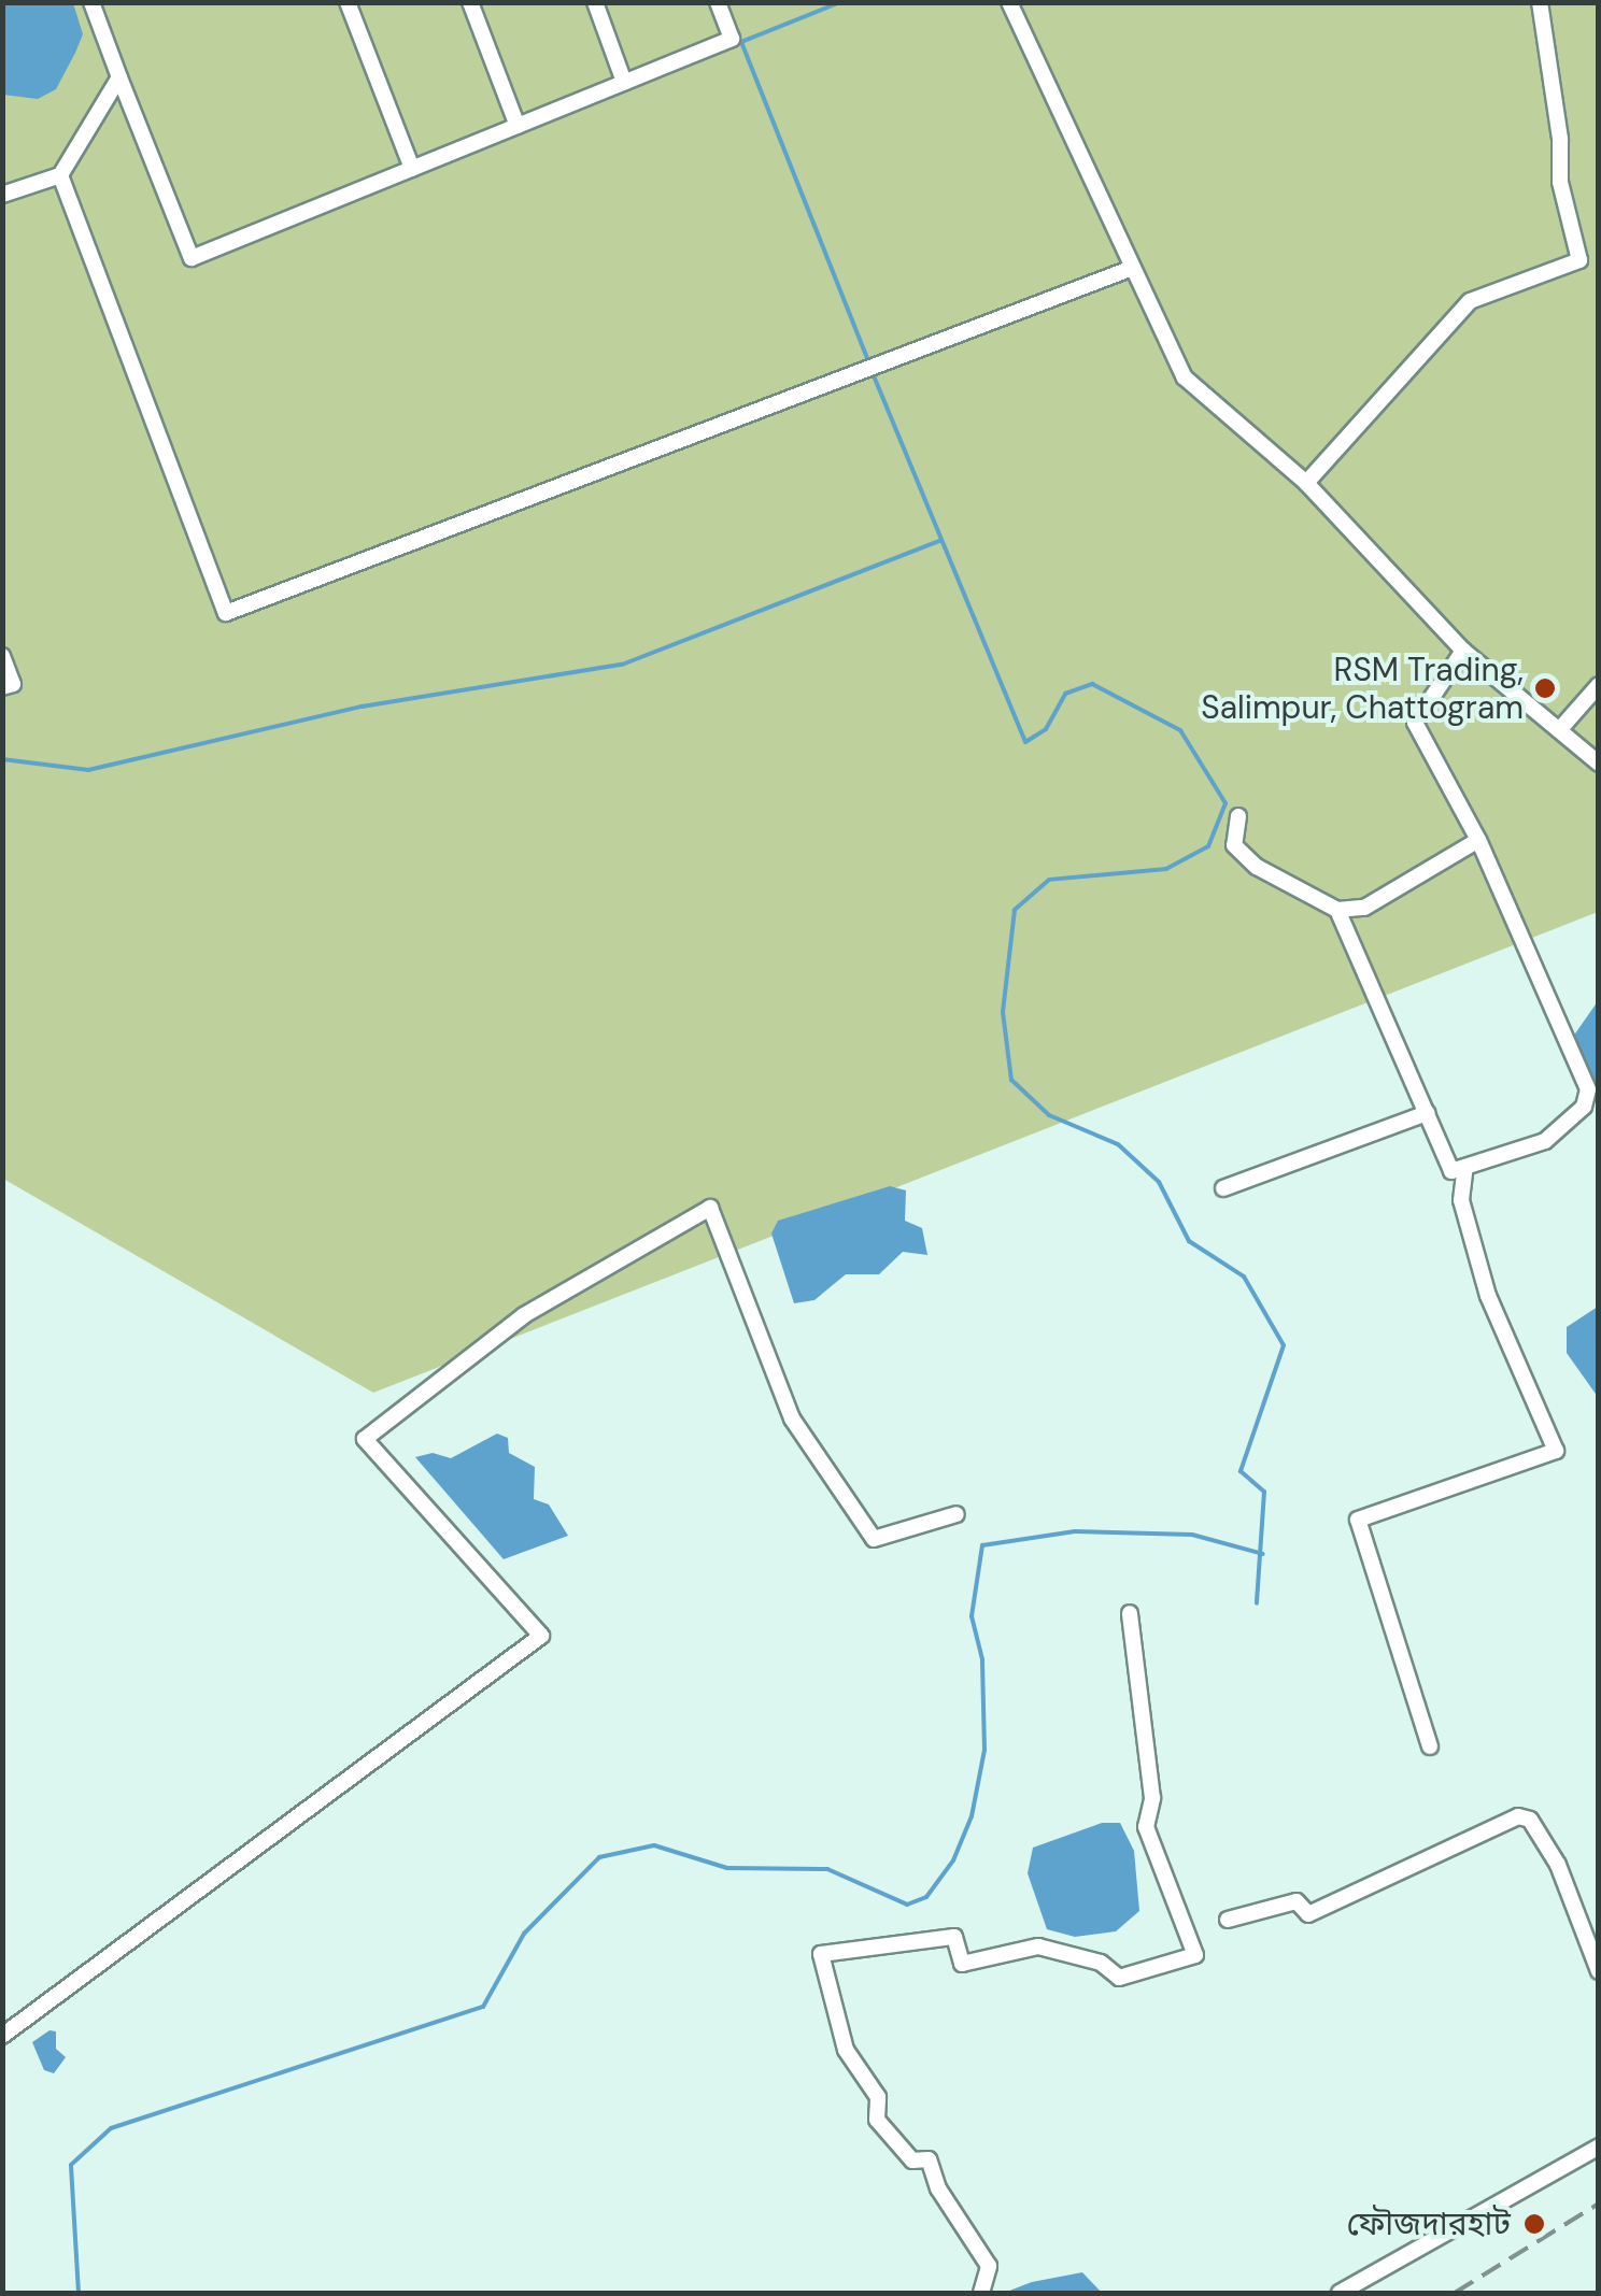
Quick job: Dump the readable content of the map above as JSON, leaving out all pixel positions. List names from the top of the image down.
{
  "places": ["RSM Trading, Salimpur, Chattogram", "ফৌজদারহাট"]
}
